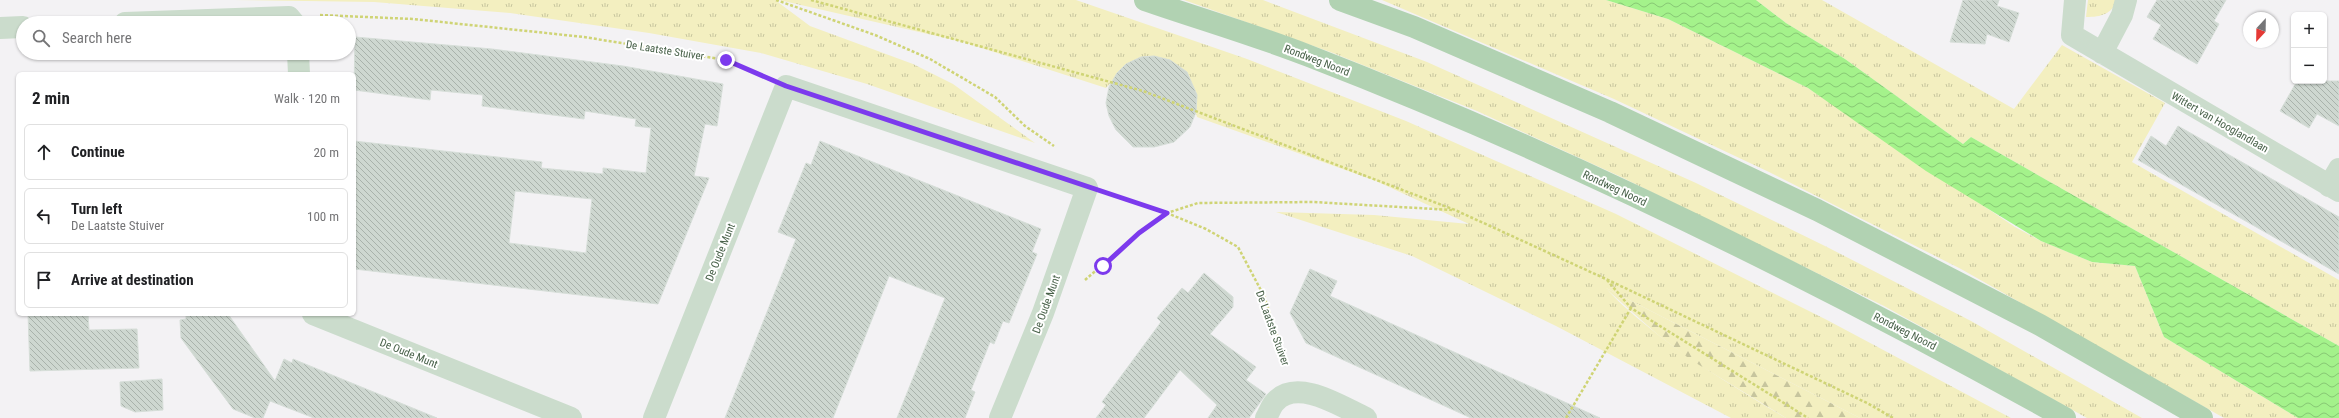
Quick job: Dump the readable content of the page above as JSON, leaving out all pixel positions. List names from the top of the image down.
{
  "streets": {
    "main road": ["Rondweg Noord"],
    "street": ["Wittert van Hooglandlaan", "De Oude Munt"],
    "path": ["De Laatste Stuiver"]
  },
  "crossings": [
    ["De Laatste Stuiver", "De Oude Munt"]
  ],
  "north": "bottom",
  "page": {
    "map_buttons": ["+", "−"],
    "search": "Search here",
    "heading": ["2 min", "Walk · 120 m"],
    "list": [
      ["Continue", "20 m"],
      ["Turn left", "De Laatste Stuiver", "100 m"],
      "Arrive at destination"
    ]
  }
}
